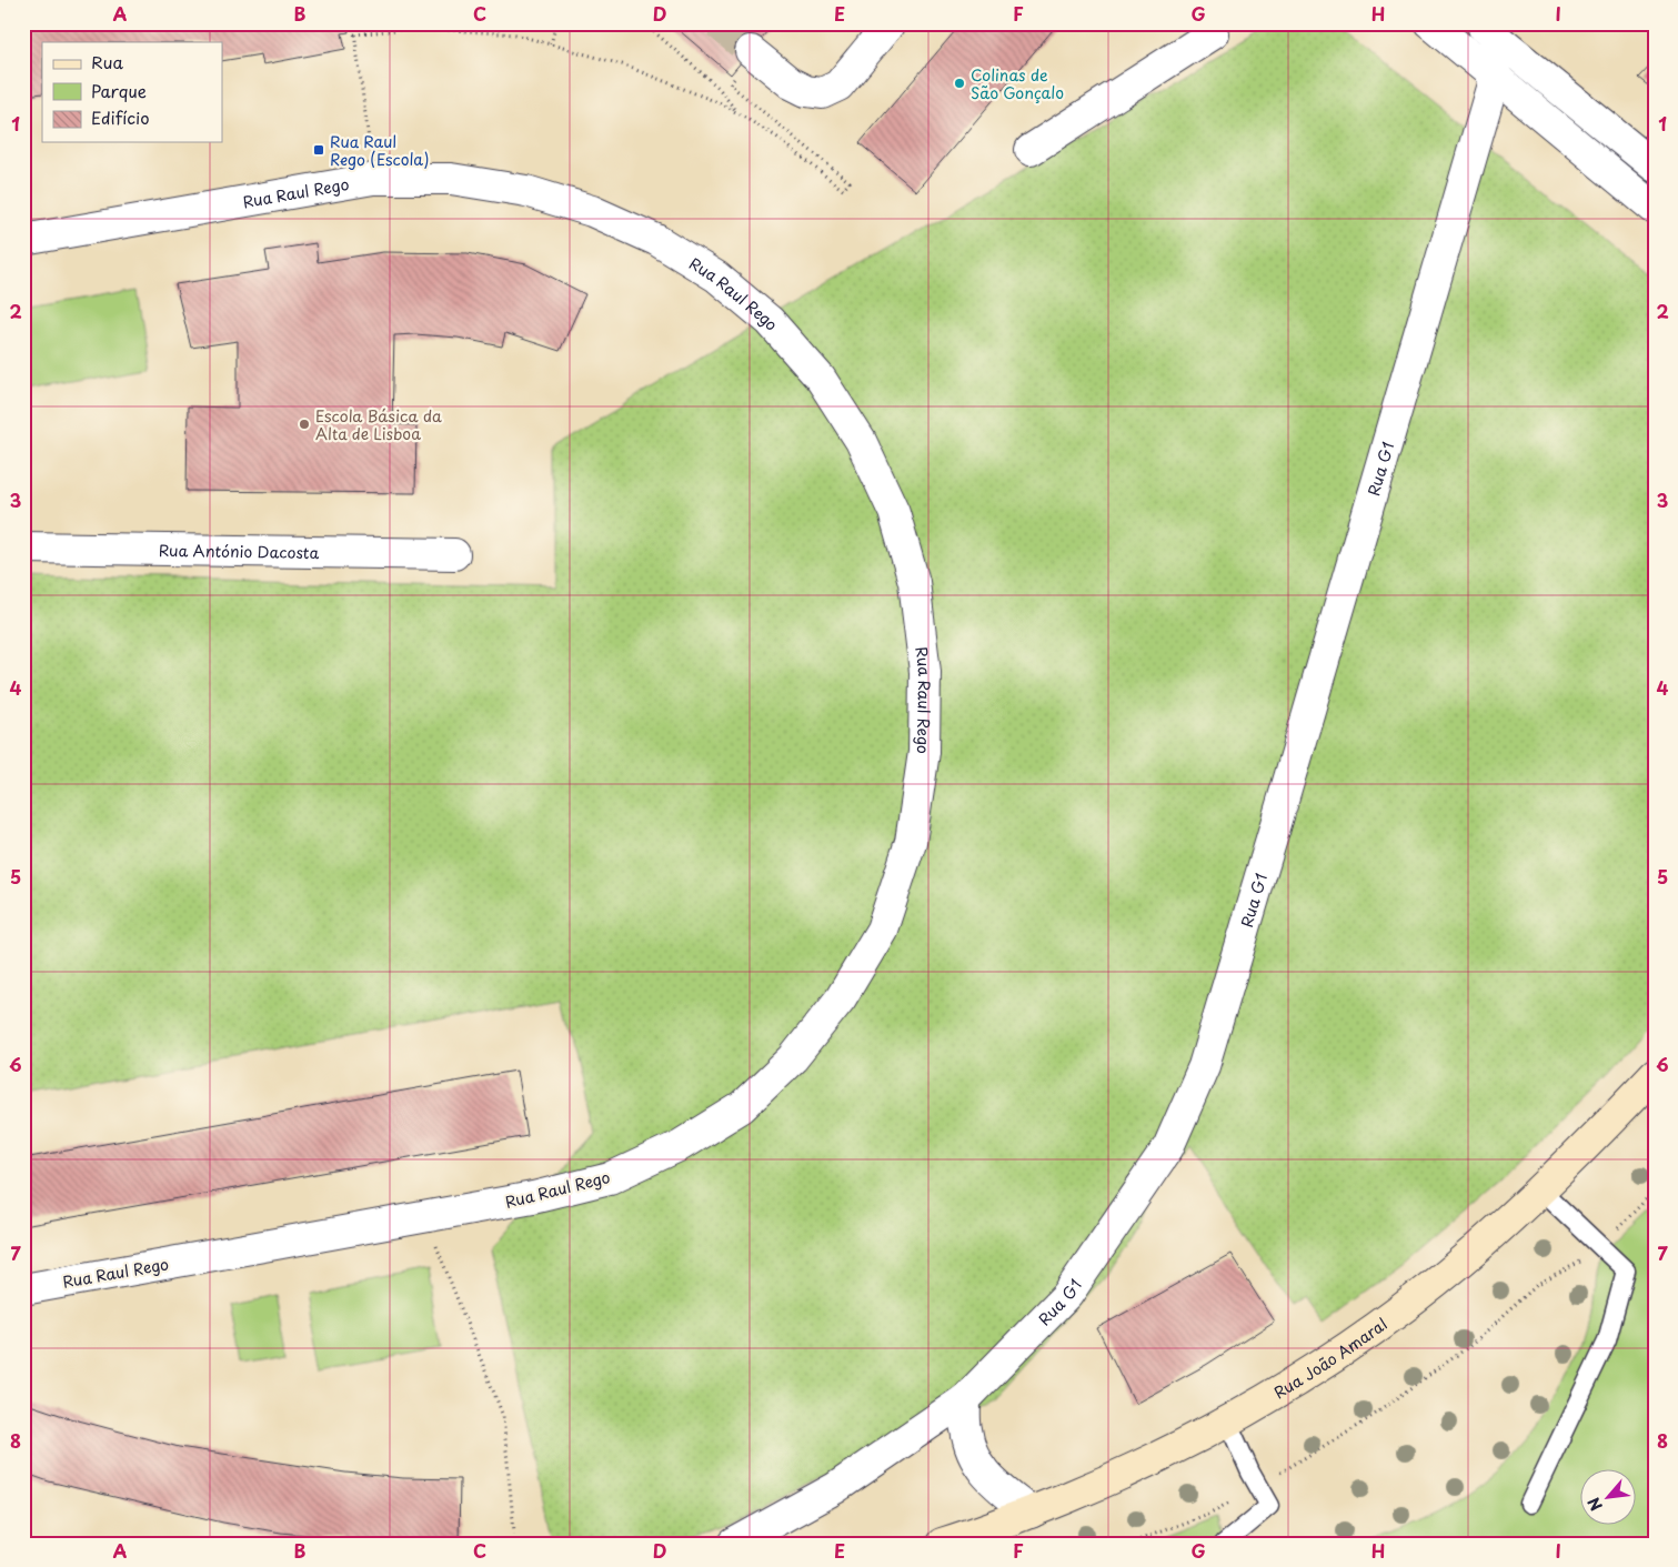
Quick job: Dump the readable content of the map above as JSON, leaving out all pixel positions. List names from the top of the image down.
{
  "streets": {
    "street": [
      "Rua Raul Rego",
      "Rua G1",
      "Rua António Dacosta",
      "Rua João Amaral"
    ]
  },
  "places": {
    "other": ["Colinas de São Gonçalo", "Escola Básica da Alta de Lisboa"],
    "transit": ["Rua Raul Rego (Escola)"]
  },
  "legend": ["Rua", "Parque", "Edifício"],
  "north": "bottom left",
  "grid": {
    "columns": [
      "A",
      "B",
      "C",
      "D",
      "E",
      "F",
      "G",
      "H",
      "I"
    ],
    "rows": [
      "1",
      "2",
      "3",
      "4",
      "5",
      "6",
      "7",
      "8"
    ]
  }
}
